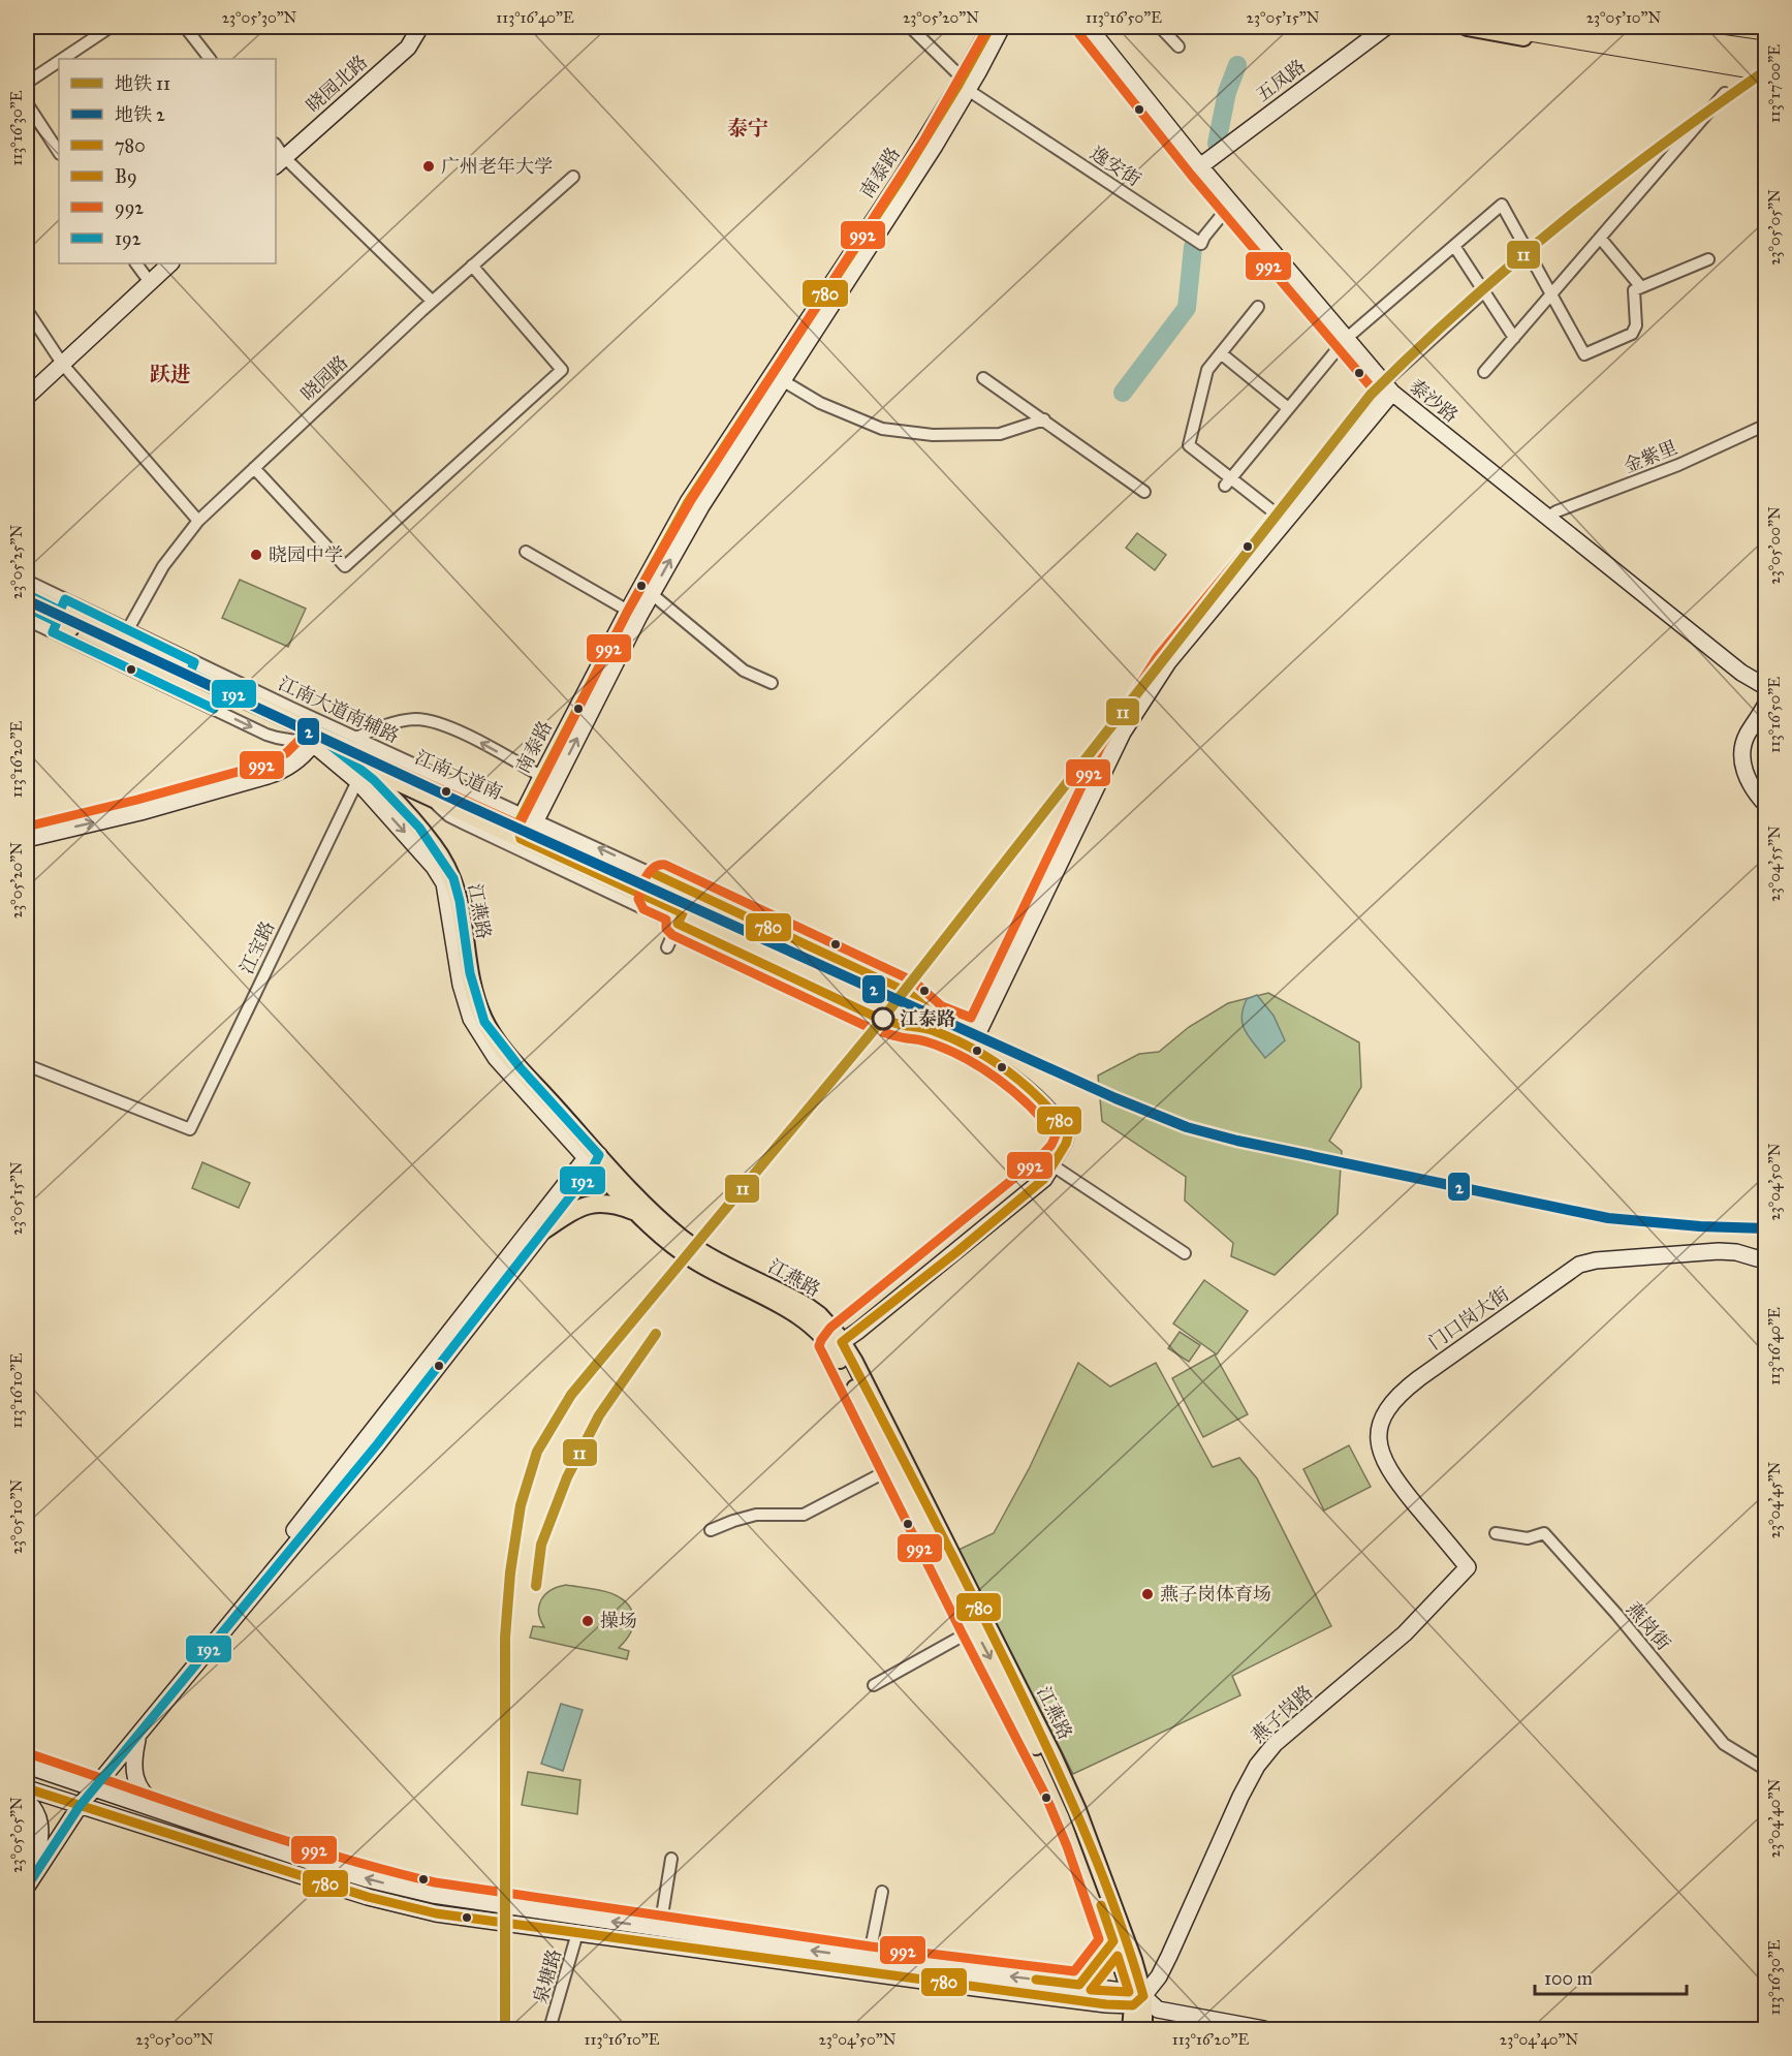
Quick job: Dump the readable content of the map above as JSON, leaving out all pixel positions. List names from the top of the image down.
{
  "streets": {
    "main road": [
      "五凤路",
      "晓园北路",
      "南泰路",
      "泰沙路",
      "江南大道南",
      "江燕路",
      "门口岗大街",
      "燕子岗路"
    ],
    "street": [
      "逸安街",
      "晓园路",
      "金紫里",
      "江南大道南辅路",
      "江宝路",
      "燕岗街",
      "泉塘路"
    ]
  },
  "crossings": [
    ["五凤路", "泰沙路"],
    ["逸安街", "南泰路"],
    ["逸安街", "泰沙路"],
    ["南泰路", "江南大道南辅路"],
    ["南泰路", "江南大道南"],
    ["泰沙路", "金紫里"],
    ["江南大道南辅路", "江南大道南"],
    ["江南大道南辅路", "江燕路"],
    ["江南大道南", "江燕路"],
    ["江燕路", "江宝路"],
    ["江燕路", "燕子岗路"],
    ["门口岗大街", "燕子岗路"]
  ],
  "districts": ["泰宁", "跃进"],
  "places": [
    "广州老年大学",
    "晓园中学",
    "江泰路",
    "燕子岗体育场",
    "操场"
  ],
  "lines": [
    "transit line 780",
    "transit line 992",
    "metro line 11",
    "transit line 192",
    "metro line 2",
    "transit line B9"
  ],
  "legend": [
    "地铁 11",
    "地铁 2",
    "780",
    "B9",
    "992",
    "192"
  ],
  "scale_bar": "100 m",
  "coordinates": [
    "23°05'30\"N",
    "113°16'40\"E",
    "23°05'20\"N",
    "113°16'50\"E",
    "23°05'15\"N",
    "23°05'10\"N",
    "113°17'00\"E",
    "113°16'30\"E",
    "23°05'05\"N",
    "23°05'00\"N",
    "23°05'25\"N",
    "113°16'20\"E",
    "23°04'55\"N",
    "23°04'50\"N",
    "113°16'10\"E",
    "23°04'45\"N",
    "23°04'40\"N"
  ]
}
